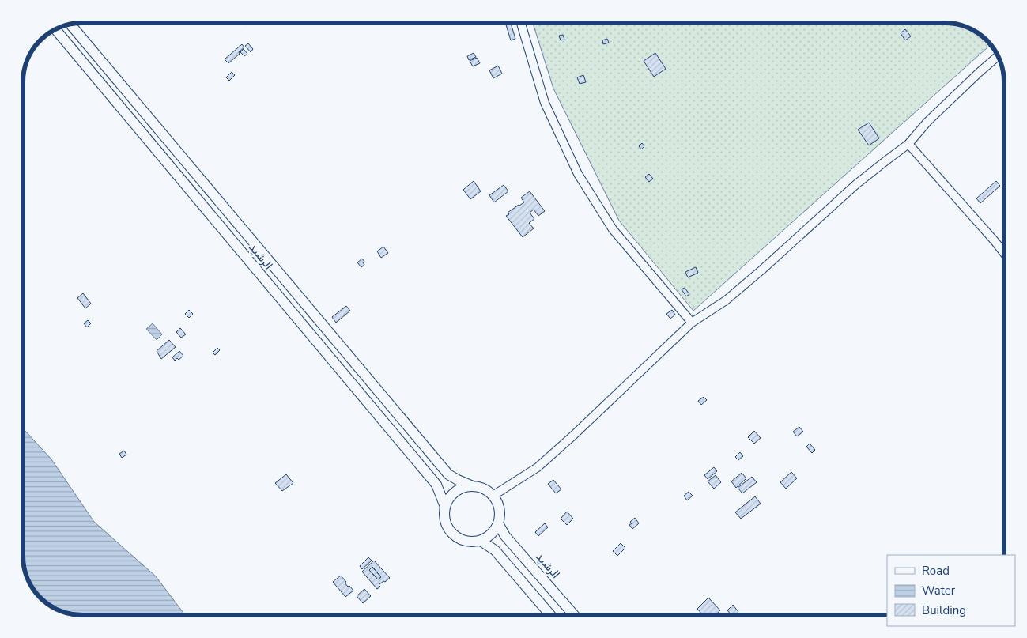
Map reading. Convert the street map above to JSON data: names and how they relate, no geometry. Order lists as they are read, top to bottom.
{
  "streets": {
    "street": ["الرشيد"]
  },
  "legend": ["Road", "Water", "Building"]
}
